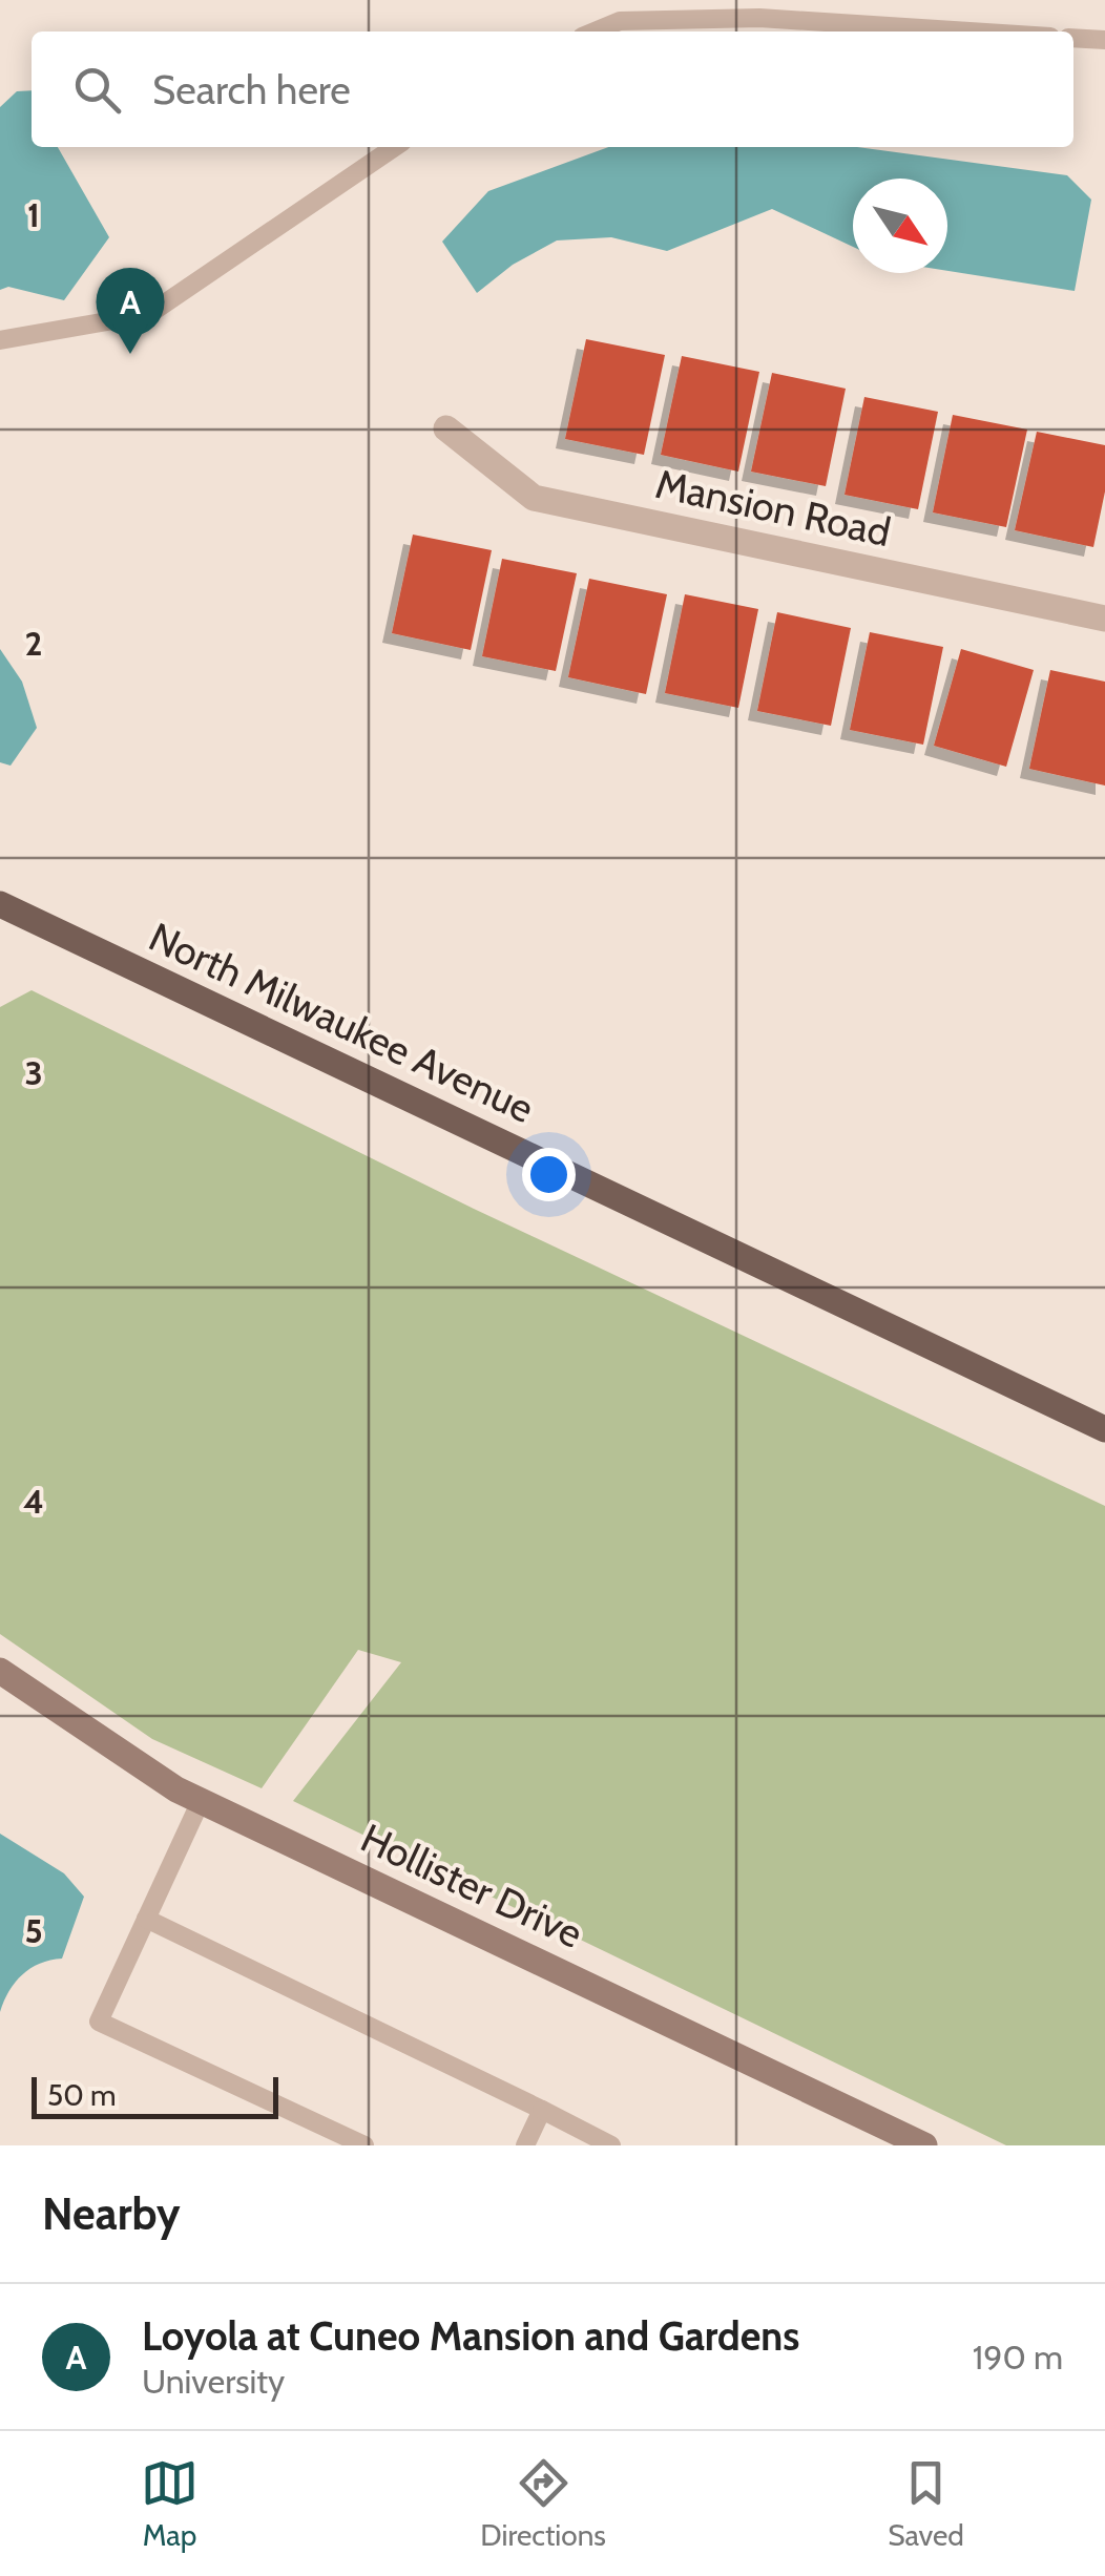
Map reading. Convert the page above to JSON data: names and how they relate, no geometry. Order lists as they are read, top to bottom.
{
  "streets": {
    "main road": ["North Milwaukee Avenue"],
    "street": ["Mansion Road", "Hollister Drive"]
  },
  "scale_bar": "50 m",
  "north": "bottom right",
  "page": {
    "search": "Search here",
    "pins": "A",
    "scale": "50 m",
    "heading": "Nearby",
    "list": [
      {
        "mark": "A",
        "name": "Loyola at Cuneo Mansion and Gardens",
        "note": "University",
        "value": "190 m"
      }
    ],
    "nav": ["Map", "Directions", "Saved"]
  },
  "grid": {
    "rows": [
      "1",
      "2",
      "3",
      "4",
      "5"
    ]
  }
}
